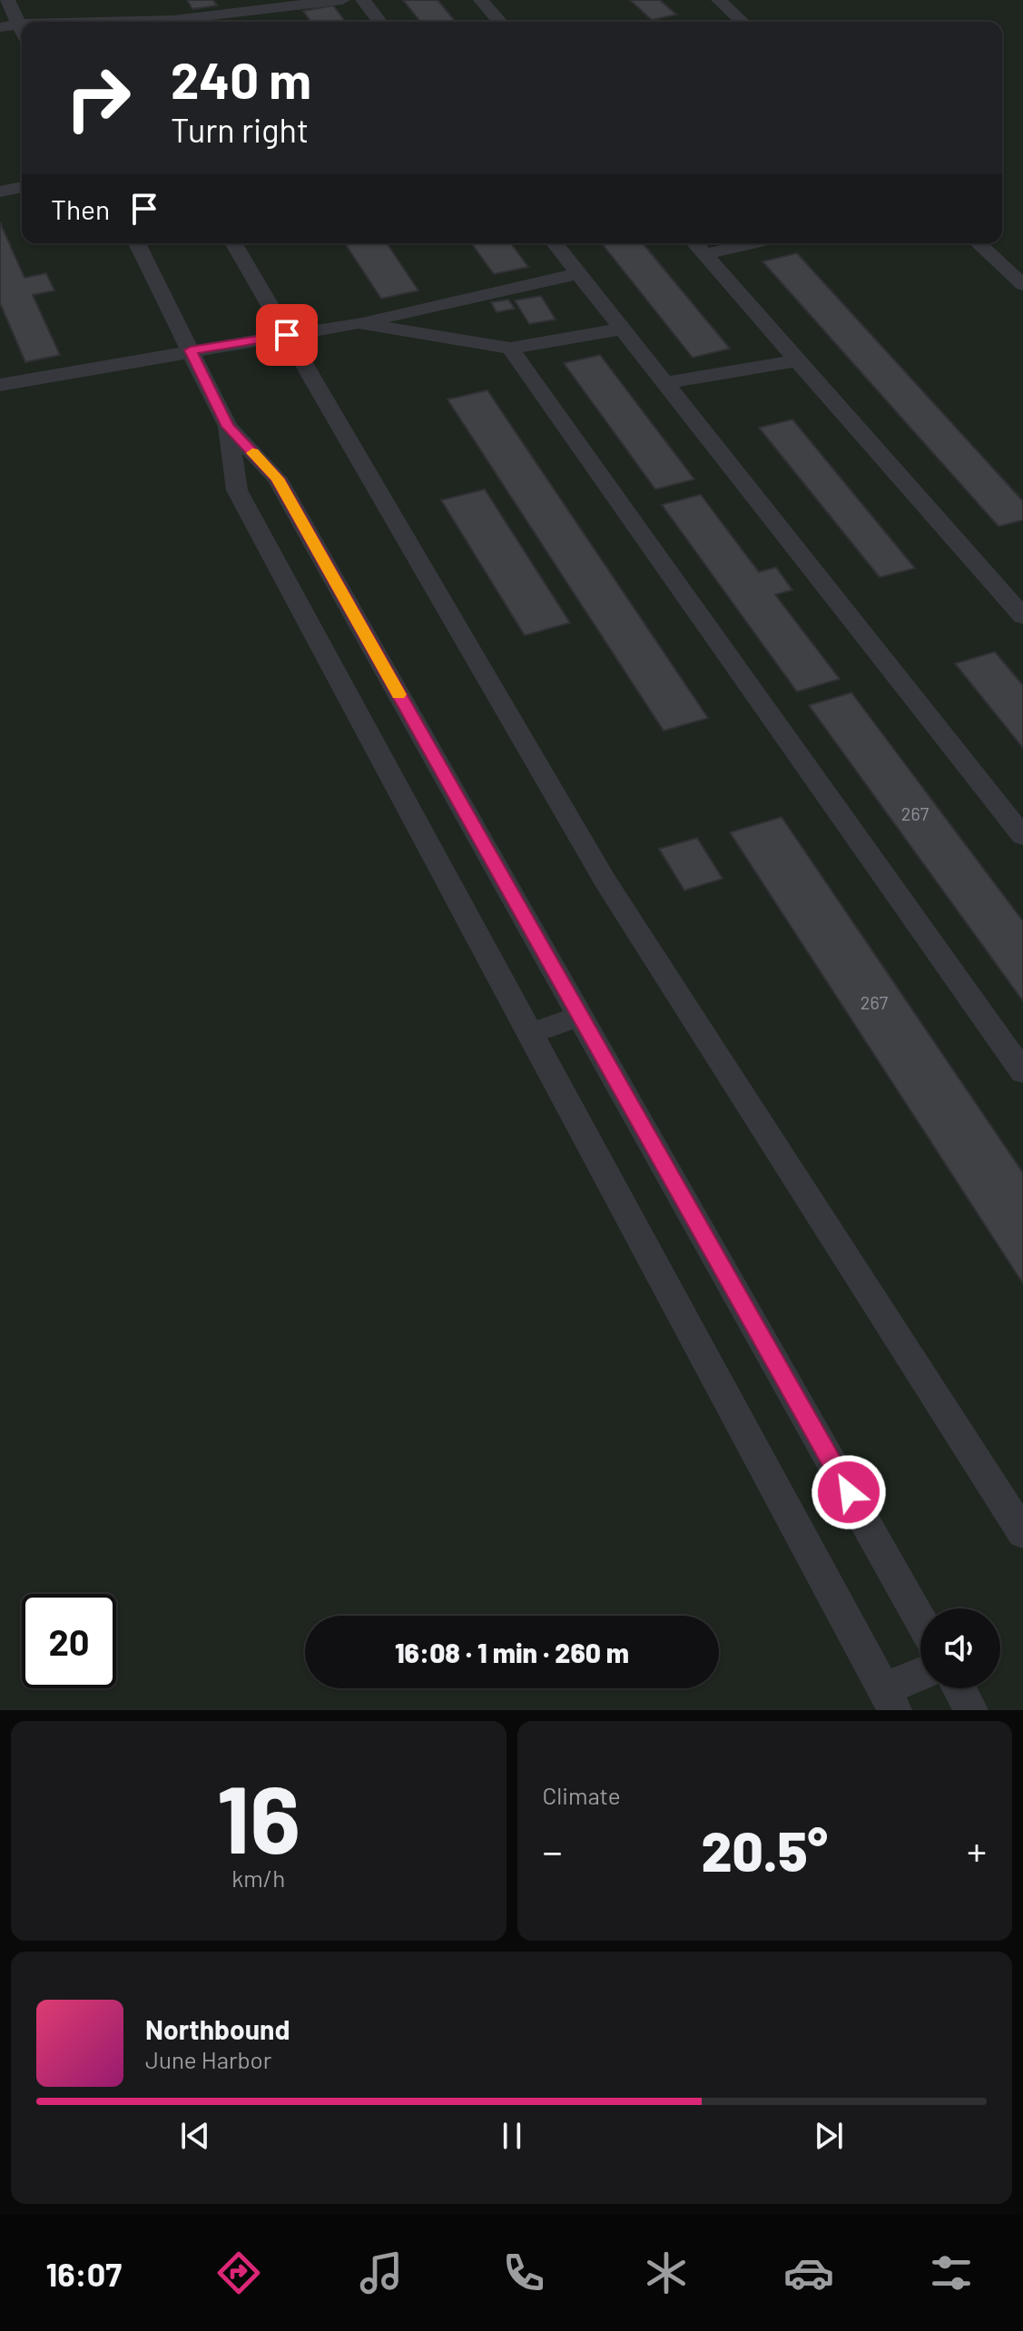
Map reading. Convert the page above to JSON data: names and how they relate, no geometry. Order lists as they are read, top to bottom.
{
  "house_numbers": ["267", "267"],
  "page": {
    "turn": ["240 m", "Turn right"],
    "then": "Then",
    "limit": "20",
    "trip": "16:08 · 1 min · 260 m",
    "tile": [
      ["16", "km/h"],
      "Climate"
    ],
    "heat": ["−", "20.5°", "+"],
    "song": ["Northbound", "June Harbor"],
    "tabs": "16:07"
  }
}
